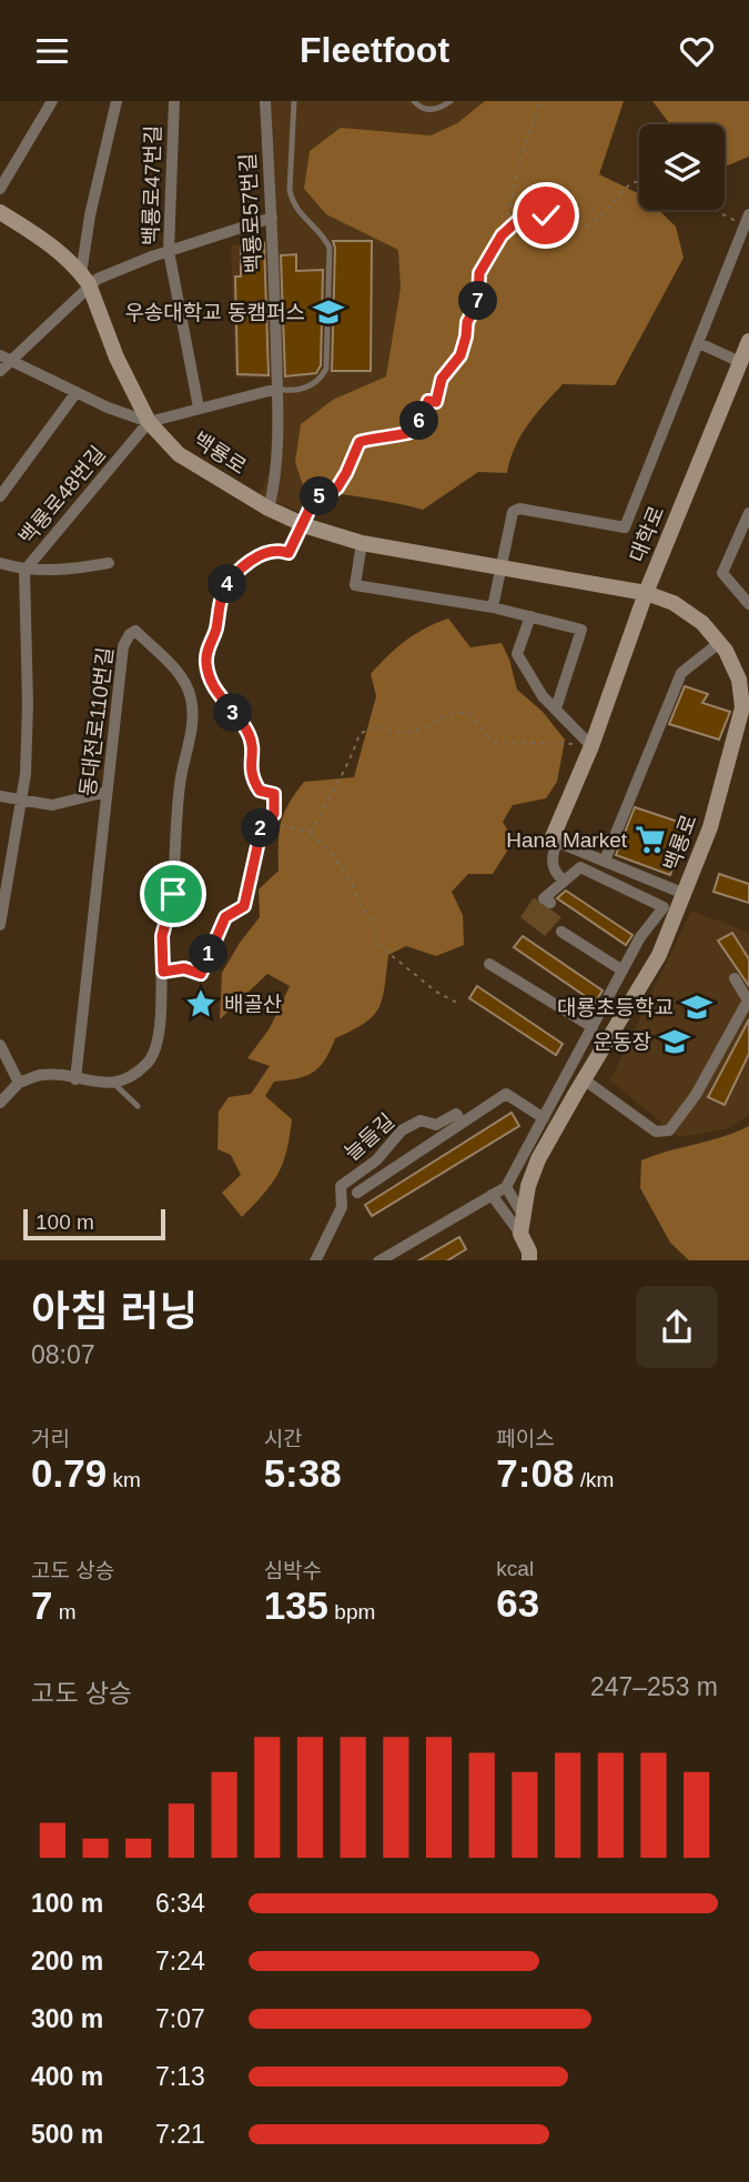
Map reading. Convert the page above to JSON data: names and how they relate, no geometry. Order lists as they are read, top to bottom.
{
  "streets": {
    "main road": ["백룡로", "대학로"],
    "street": [
      "백룡로47번길",
      "백룡로57번길",
      "백룡로48번길",
      "동대전로110번길",
      "늘들길"
    ]
  },
  "crossings": [
    ["백룡로47번길", "백룡로"],
    ["백룡로57번길", "백룡로"],
    ["백룡로", "백룡로48번길"],
    ["백룡로", "대학로"]
  ],
  "places": {
    "school or university": ["우송대학교 동캠퍼스", "대룡초등학교", "운동장"],
    "supermarket": ["Hana Market"],
    "place": ["배골산"]
  },
  "scale_bar": "100 m",
  "page": {
    "header": "Fleetfoot",
    "pins": [
      "7",
      "6",
      "5",
      "4",
      "3",
      "2",
      "1"
    ],
    "scale": "100 m",
    "heading": ["아침 러닝", "08:07"],
    "stats": [
      ["거리", "0.79 km"],
      ["시간", "5:38"],
      ["페이스", "7:08 /km"],
      ["고도 상승", "7 m"],
      ["심박수", "135 bpm"],
      ["kcal", "63"]
    ],
    "chart": ["고도 상승", "247–253 m"],
    "list": [
      {
        "name": "100 m",
        "note": "6:34"
      },
      {
        "name": "200 m",
        "note": "7:24"
      },
      {
        "name": "300 m",
        "note": "7:07"
      },
      {
        "name": "400 m",
        "note": "7:13"
      },
      {
        "name": "500 m",
        "note": "7:21"
      }
    ]
  }
}
